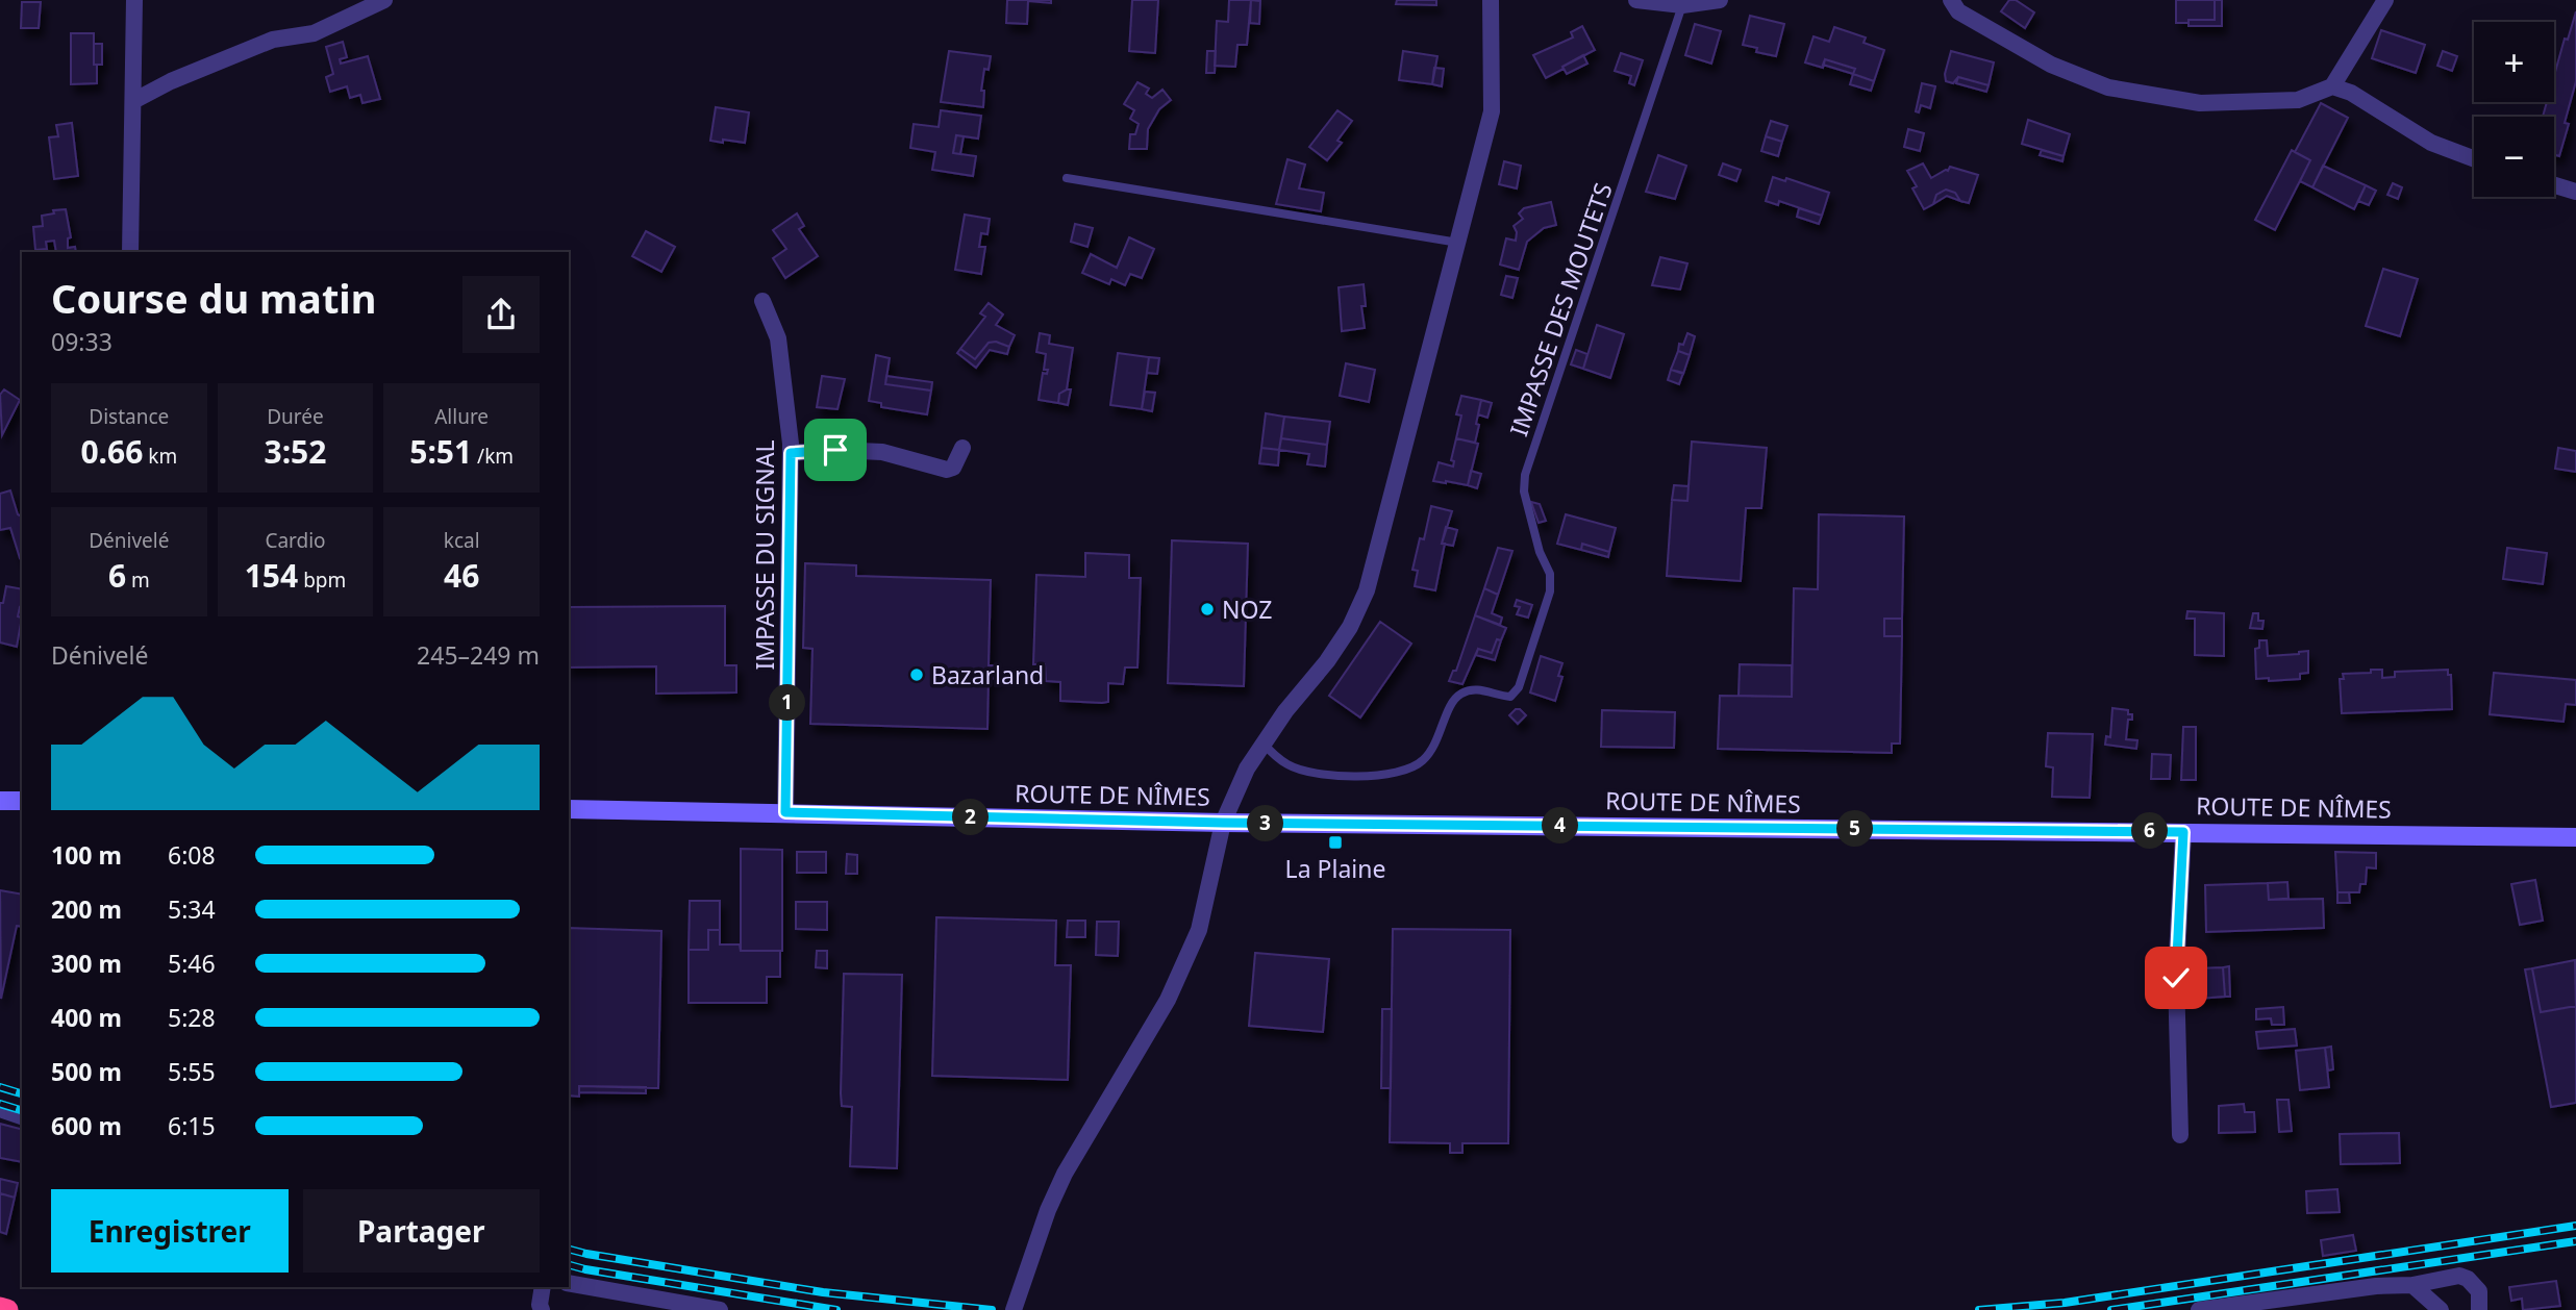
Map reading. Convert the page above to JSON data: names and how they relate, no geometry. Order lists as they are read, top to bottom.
{
  "streets": {
    "main road": ["ROUTE DE NÎMES"],
    "street": ["IMPASSE DU SIGNAL"],
    "lane": ["IMPASSE DES MOUTETS"]
  },
  "crossings": [
    ["IMPASSE DU SIGNAL", "ROUTE DE NÎMES"]
  ],
  "places": {
    "other": ["NOZ", "Bazarland"],
    "transit": ["La Plaine"]
  },
  "page": {
    "map_buttons": ["+", "−"],
    "heading": ["Course du matin", "09:33"],
    "stats": [
      ["Distance", "0.66 km"],
      ["Durée", "3:52"],
      ["Allure", "5:51 /km"],
      ["Dénivelé", "6 m"],
      ["Cardio", "154 bpm"],
      ["kcal", "46"]
    ],
    "chart": ["Dénivelé", "245–249 m"],
    "pins": [
      "1",
      "2",
      "3",
      "4",
      "5",
      "6"
    ],
    "list": [
      {
        "name": "100 m",
        "note": "6:08"
      },
      {
        "name": "200 m",
        "note": "5:34"
      },
      {
        "name": "300 m",
        "note": "5:46"
      },
      {
        "name": "400 m",
        "note": "5:28"
      },
      {
        "name": "500 m",
        "note": "5:55"
      },
      {
        "name": "600 m",
        "note": "6:15"
      }
    ],
    "buttons": ["Enregistrer", "Partager"]
  }
}
